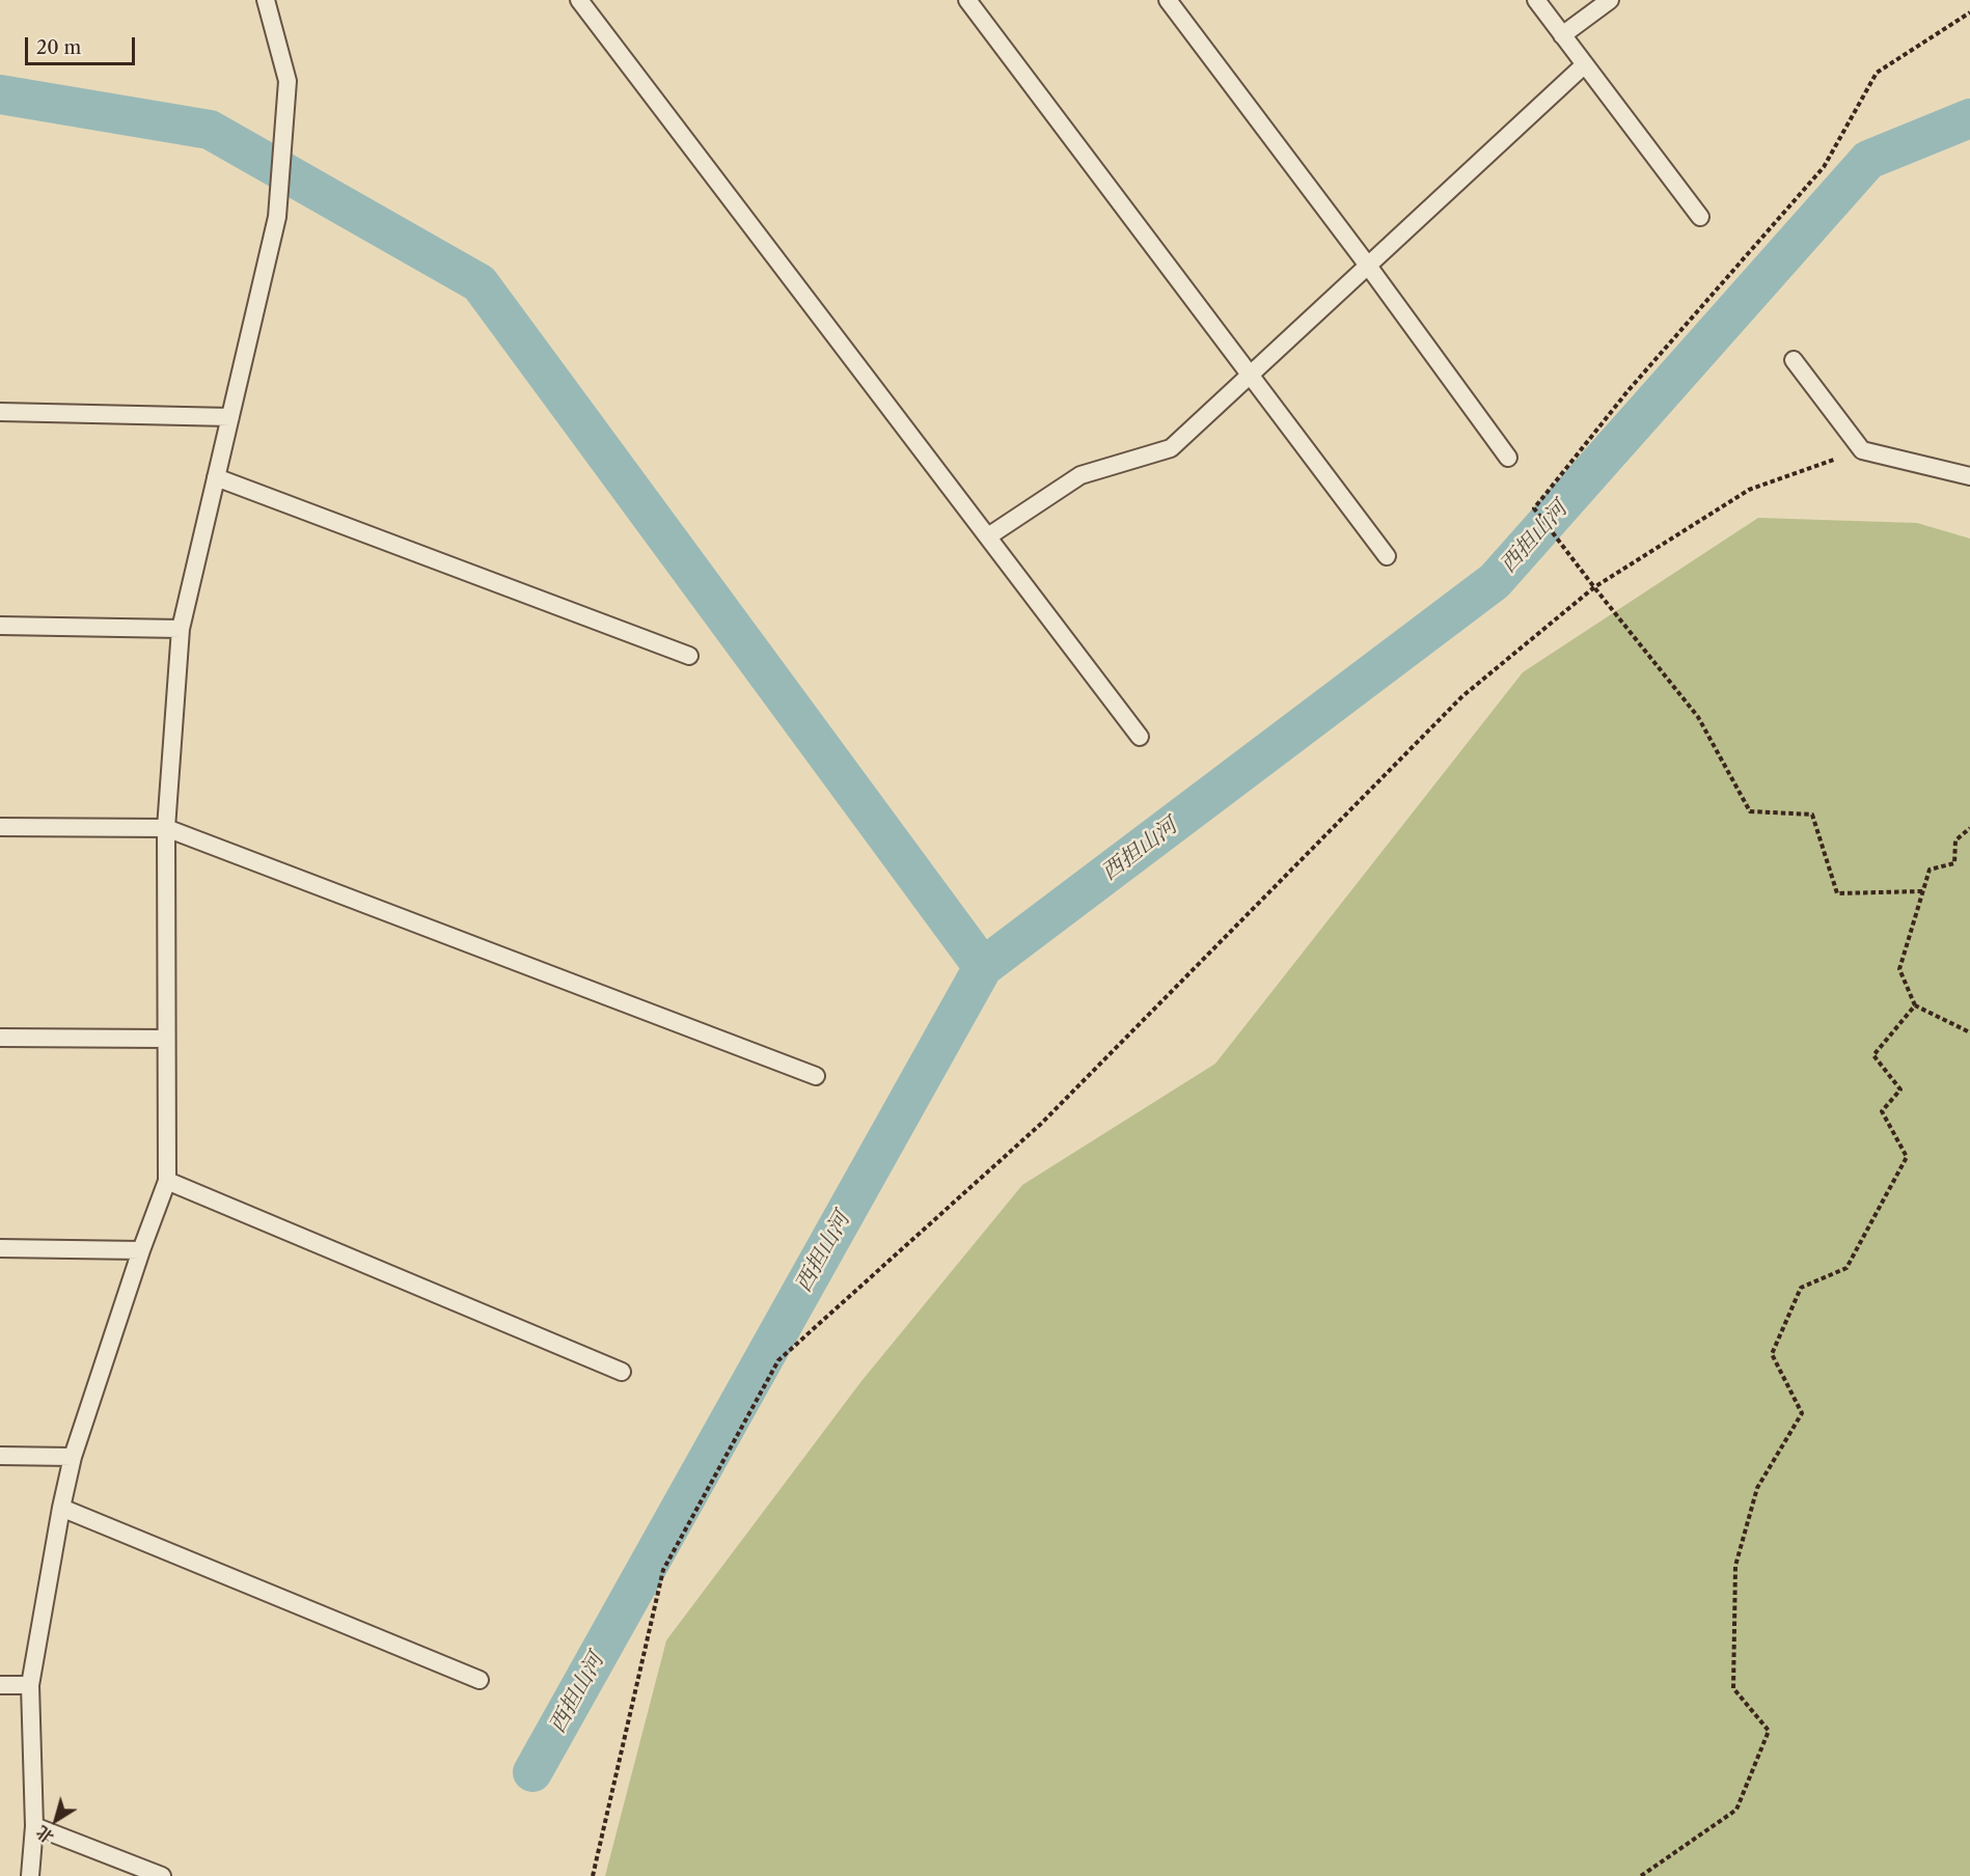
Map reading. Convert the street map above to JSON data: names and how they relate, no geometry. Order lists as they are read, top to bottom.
{
  "water": ["西担山河"],
  "scale_bar": "20 m",
  "north": "bottom left"
}
